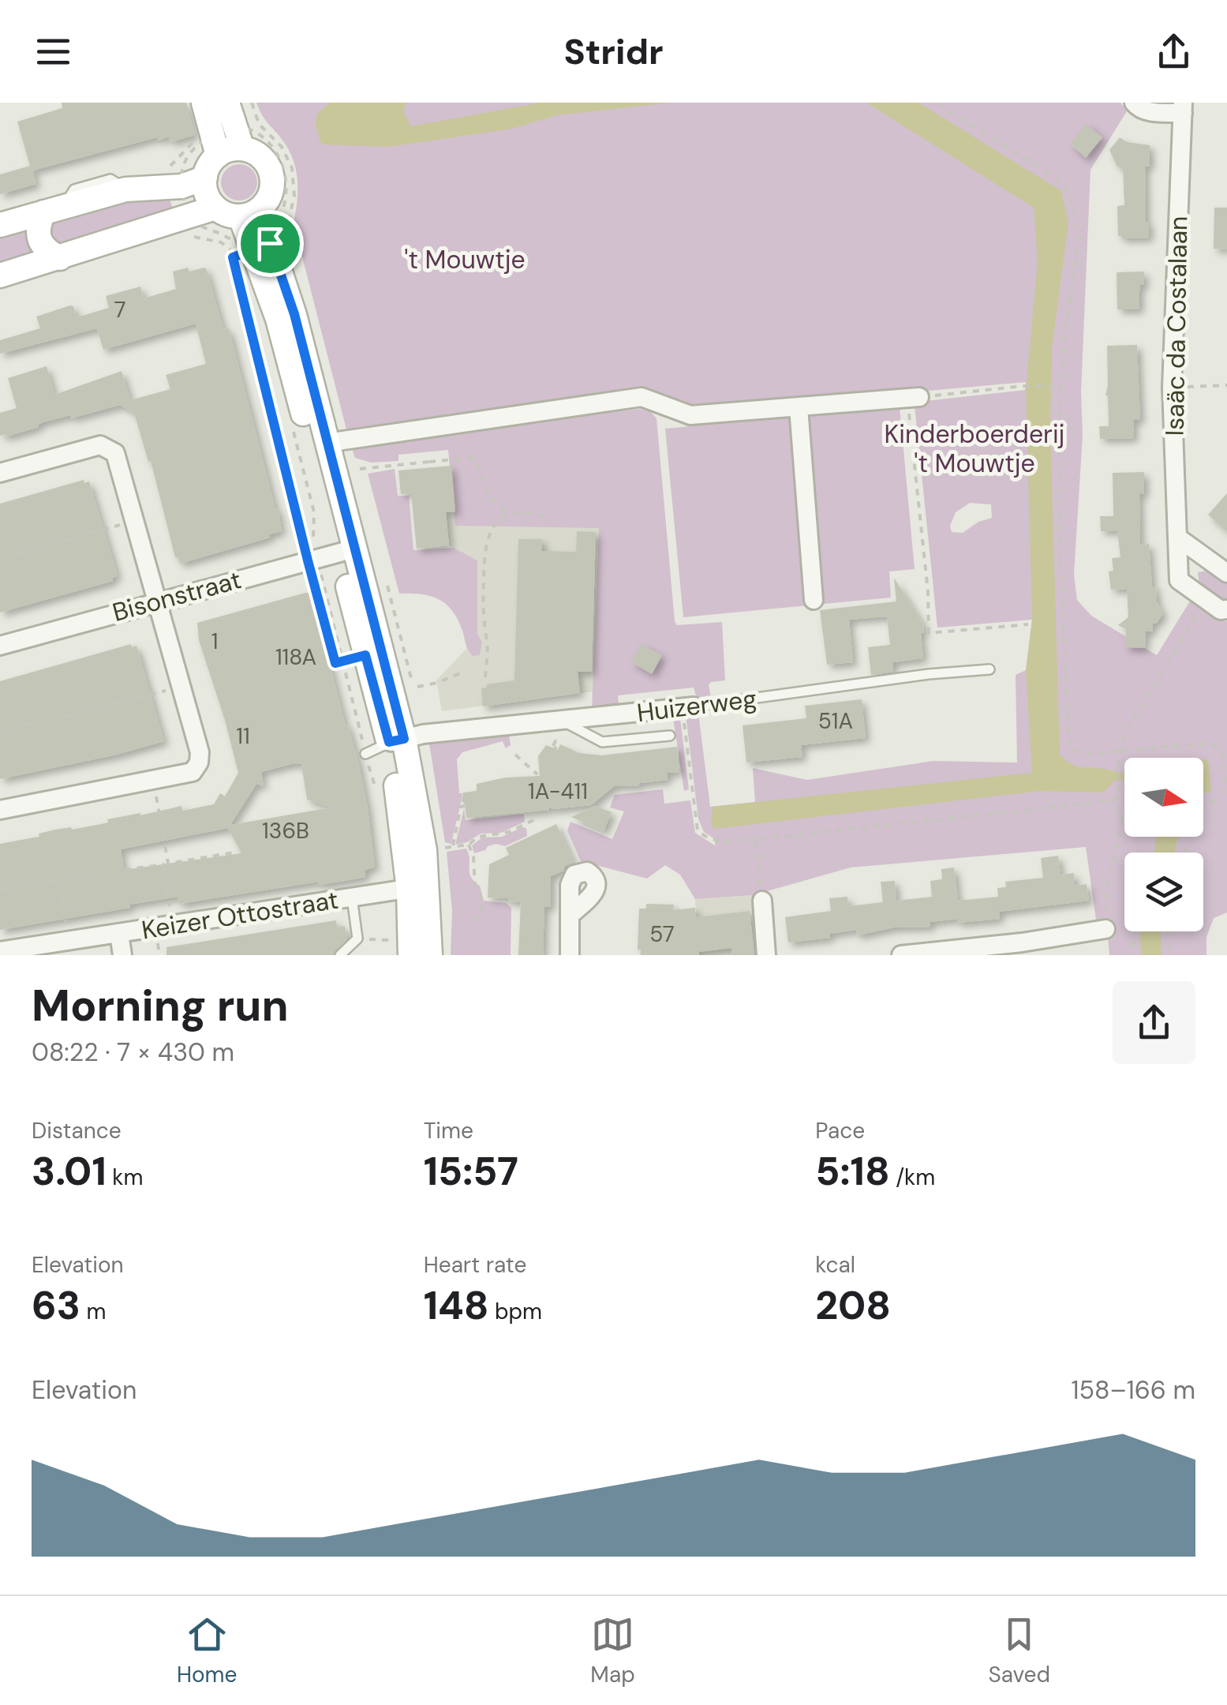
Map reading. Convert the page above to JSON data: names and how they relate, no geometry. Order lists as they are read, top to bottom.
{
  "streets": {
    "street": [
      "Isaäc da Costalaan",
      "Bisonstraat",
      "Huizerweg",
      "Keizer Ottostraat"
    ]
  },
  "parks": ["'t Mouwtje", "Kinderboerderij 't Mouwtje"],
  "house_numbers": [
    "7",
    "1",
    "118A",
    "51A",
    "11",
    "1A-411",
    "136B",
    "57"
  ],
  "north": "right",
  "page": {
    "header": "Stridr",
    "heading": ["Morning run", "08:22 · 7 × 430 m"],
    "stats": [
      ["Distance", "3.01 km"],
      ["Time", "15:57"],
      ["Pace", "5:18 /km"],
      ["Elevation", "63 m"],
      ["Heart rate", "148 bpm"],
      ["kcal", "208"]
    ],
    "chart": ["Elevation", "158–166 m"],
    "tabs": ["Home", "Map", "Saved"]
  }
}
